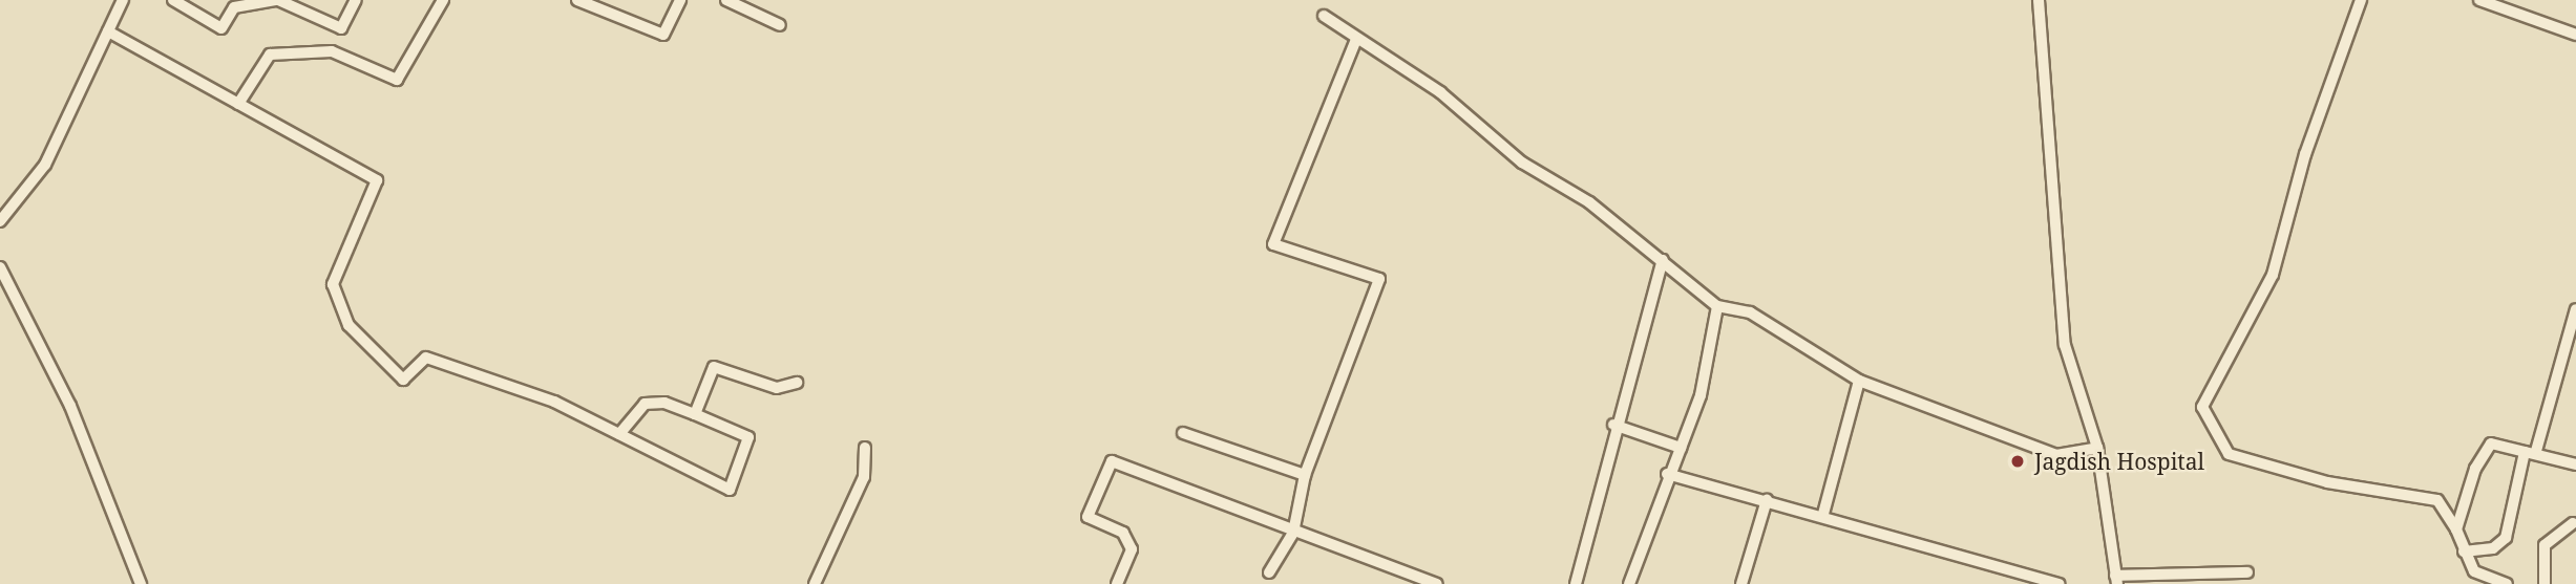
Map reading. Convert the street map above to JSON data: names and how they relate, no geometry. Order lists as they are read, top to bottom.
{
  "places": ["Jagdish Hospital"]
}
